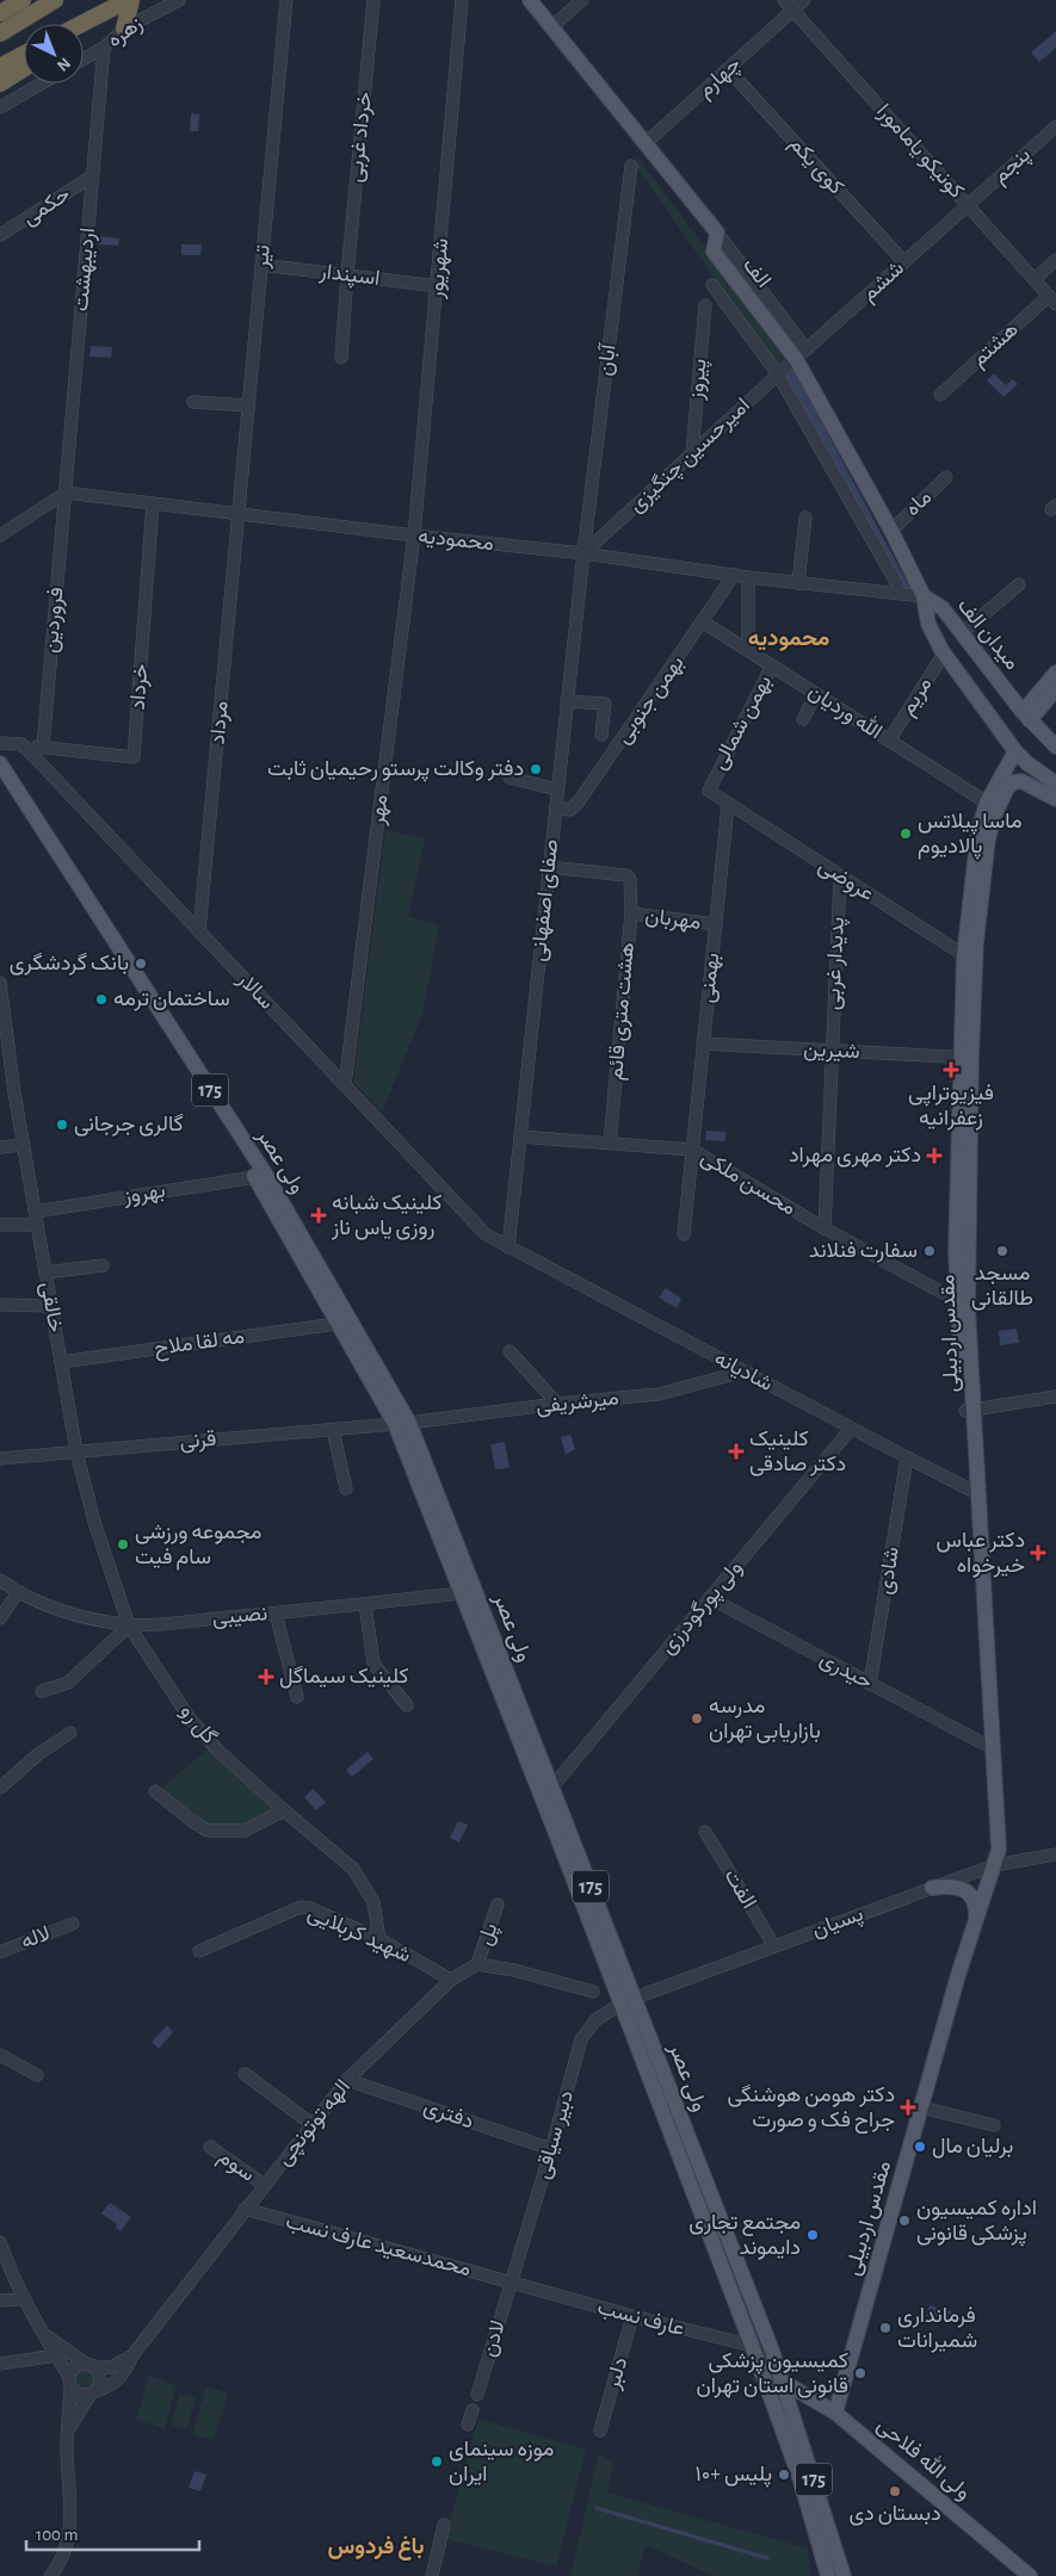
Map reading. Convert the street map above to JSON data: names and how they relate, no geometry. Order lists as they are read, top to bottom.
{
  "streets": {
    "main road": [
      "الف",
      "میدان الف",
      "175",
      "ولی عصر",
      "مقدس اردبیلی",
      "ولی‌ الله فلاحی"
    ],
    "street": [
      "زهره",
      "چهارم",
      "خرداد غربی",
      "کونیکو یامامورا",
      "کوی یکم",
      "پنجم",
      "حکمی",
      "تیر",
      "شهریور",
      "اردیبهشت",
      "اسپندار",
      "ششم",
      "هشتم",
      "آبان",
      "پیروز",
      "امیرحسین چنگیزی",
      "ماه",
      "محمودیه",
      "فروردین",
      "خرداد",
      "مریم",
      "بهمن جنوبی",
      "الله وردیان",
      "مرداد",
      "بهمن شمالی",
      "مهر",
      "عروضی",
      "صفای اصفهانی",
      "مهربان",
      "پدیدار غربی",
      "بهمنی",
      "سالار",
      "هشت متری قائم",
      "شیرین",
      "محسن ملکی",
      "بهروز",
      "خالقی",
      "مه لقا ملاح",
      "شادیانه",
      "میرشریفی",
      "قرنی",
      "شادی",
      "ولی پورگودرزی",
      "نصیبی",
      "حیدری",
      "گل رو",
      "الفت",
      "پسیان",
      "شهید کربلایی",
      "پل",
      "لاله",
      "دفتری",
      "الهه توتونچی",
      "دبیر سیاقی",
      "سوم",
      "محمدسعید عارف نسب",
      "عارف نسب",
      "لادن",
      "دلبر"
    ]
  },
  "crossings": [
    ["زهره", "اردیبهشت"],
    ["چهارم", "کونیکو یامامورا"],
    ["چهارم", "کوی یکم"],
    ["چهارم", "الف"],
    ["خرداد غربی", "اسپندار"],
    ["کونیکو یامامورا", "پنجم"],
    ["کونیکو یامامورا", "ششم"],
    ["کونیکو یامامورا", "هشتم"],
    ["کوی یکم", "ششم"],
    ["پنجم", "ششم"],
    ["حکمی", "اردیبهشت"],
    ["تیر", "اسپندار"],
    ["تیر", "محمودیه"],
    ["تیر", "مرداد"],
    ["شهریور", "اسپندار"],
    ["شهریور", "محمودیه"],
    ["شهریور", "مهر"],
    ["اردیبهشت", "محمودیه"],
    ["اردیبهشت", "فروردین"],
    ["الف", "ششم"],
    ["الف", "امیرحسین چنگیزی"],
    ["الف", "ماه"],
    ["الف", "محمودیه"],
    ["الف", "میدان الف"],
    ["ششم", "امیرحسین چنگیزی"],
    ["آبان", "امیرحسین چنگیزی"],
    ["آبان", "محمودیه"],
    ["آبان", "صفای اصفهانی"],
    ["پیروز", "امیرحسین چنگیزی"],
    ["امیرحسین چنگیزی", "محمودیه"],
    ["امیرحسین چنگیزی", "صفای اصفهانی"],
    ["محمودیه", "فروردین"],
    ["محمودیه", "میدان الف"],
    ["محمودیه", "خرداد"],
    ["محمودیه", "بهمن جنوبی"],
    ["محمودیه", "مرداد"],
    ["محمودیه", "بهمن شمالی"],
    ["محمودیه", "مهر"],
    ["محمودیه", "صفای اصفهانی"],
    ["فروردین", "خرداد"],
    ["میدان الف", "مریم"],
    ["میدان الف", "مقدس اردبیلی"],
    ["خرداد", "سالار"],
    ["مریم", "الله وردیان"],
    ["بهمن جنوبی", "الله وردیان"],
    ["بهمن جنوبی", "صفای اصفهانی"],
    ["الله وردیان", "بهمن شمالی"],
    ["الله وردیان", "مقدس اردبیلی"],
    ["مرداد", "سالار"],
    ["بهمن شمالی", "عروضی"],
    ["بهمن شمالی", "بهمنی"],
    ["مهر", "سالار"],
    ["عروضی", "پدیدار غربی"],
    ["عروضی", "بهمنی"],
    ["عروضی", "مقدس اردبیلی"],
    ["صفای اصفهانی", "سالار"],
    ["صفای اصفهانی", "هشت متری قائم"],
    ["صفای اصفهانی", "محسن ملکی"],
    ["صفای اصفهانی", "شادیانه"],
    ["مهربان", "بهمنی"],
    ["مهربان", "هشت متری قائم"],
    ["پدیدار غربی", "شیرین"],
    ["پدیدار غربی", "محسن ملکی"],
    ["بهمنی", "شیرین"],
    ["بهمنی", "محسن ملکی"],
    ["سالار", "شادیانه"],
    ["هشت متری قائم", "محسن ملکی"],
    ["شیرین", "مقدس اردبیلی"],
    ["ولی عصر", "بهروز"],
    ["ولی عصر", "مه لقا ملاح"],
    ["ولی عصر", "میرشریفی"],
    ["ولی عصر", "قرنی"],
    ["ولی عصر", "ولی پورگودرزی"],
    ["ولی عصر", "نصیبی"],
    ["ولی عصر", "پسیان"],
    ["ولی عصر", "دبیر سیاقی"],
    ["ولی عصر", "عارف نسب"],
    ["ولی عصر", "ولی‌ الله فلاحی"],
    ["محسن ملکی", "مقدس اردبیلی"],
    ["بهروز", "خالقی"],
    ["خالقی", "مه لقا ملاح"],
    ["خالقی", "قرنی"],
    ["خالقی", "نصیبی"],
    ["خالقی", "گل رو"],
    ["مقدس اردبیلی", "شادیانه"],
    ["مقدس اردبیلی", "حیدری"],
    ["مقدس اردبیلی", "پسیان"],
    ["مقدس اردبیلی", "ولی‌ الله فلاحی"],
    ["شادیانه", "میرشریفی"],
    ["شادیانه", "شادی"],
    ["شادیانه", "ولی پورگودرزی"],
    ["میرشریفی", "قرنی"],
    ["شادی", "حیدری"],
    ["ولی پورگودرزی", "حیدری"],
    ["نصیبی", "گل رو"],
    ["گل رو", "شهید کربلایی"],
    ["الفت", "پسیان"],
    ["پسیان", "دبیر سیاقی"],
    ["شهید کربلایی", "الهه توتونچی"],
    ["پل", "الهه توتونچی"],
    ["دفتری", "الهه توتونچی"],
    ["دفتری", "دبیر سیاقی"],
    ["الهه توتونچی", "سوم"],
    ["الهه توتونچی", "محمدسعید عارف نسب"],
    ["دبیر سیاقی", "محمدسعید عارف نسب"],
    ["دبیر سیاقی", "عارف نسب"],
    ["دبیر سیاقی", "لادن"],
    ["محمدسعید عارف نسب", "عارف نسب"],
    ["محمدسعید عارف نسب", "لادن"],
    ["عارف نسب", "لادن"],
    ["عارف نسب", "دلبر"]
  ],
  "districts": ["محمودیه", "باغ فردوس"],
  "places": {
    "other": [
      "دفتر وکالت پرستو رحیمیان ثابت",
      "ماسا پیلاتس پالادیوم",
      "بانک گردشگری",
      "ساختمان ترمه",
      "گالری جرجانی",
      "سفارت فنلاند",
      "مسجد طالقانی",
      "مجموعه ورزشی سام فیت",
      "مدرسه بازاریابی تهران",
      "برلیان مال",
      "اداره کمیسیون پزشکی قانونی",
      "مجتمع تجاری دایموند",
      "فرمانداری شمیرانات",
      "کمیسیون پزشکی قانونی استان تهران",
      "موزه سینمای ایران",
      "پلیس +۱۰",
      "دبستان دی"
    ],
    "health": [
      "فیزیوتراپی زعفرانیه",
      "دکتر مهری مهراد",
      "کلینیک شبانه روزی یاس ناز",
      "کلینیک دکتر صادقی",
      "دکتر عباس خیرخواه",
      "کلینیک سیماگل",
      "دکتر هومن هوشنگی جراح فک و صورت"
    ]
  },
  "scale_bar": "100 m",
  "north": "bottom right"
}
